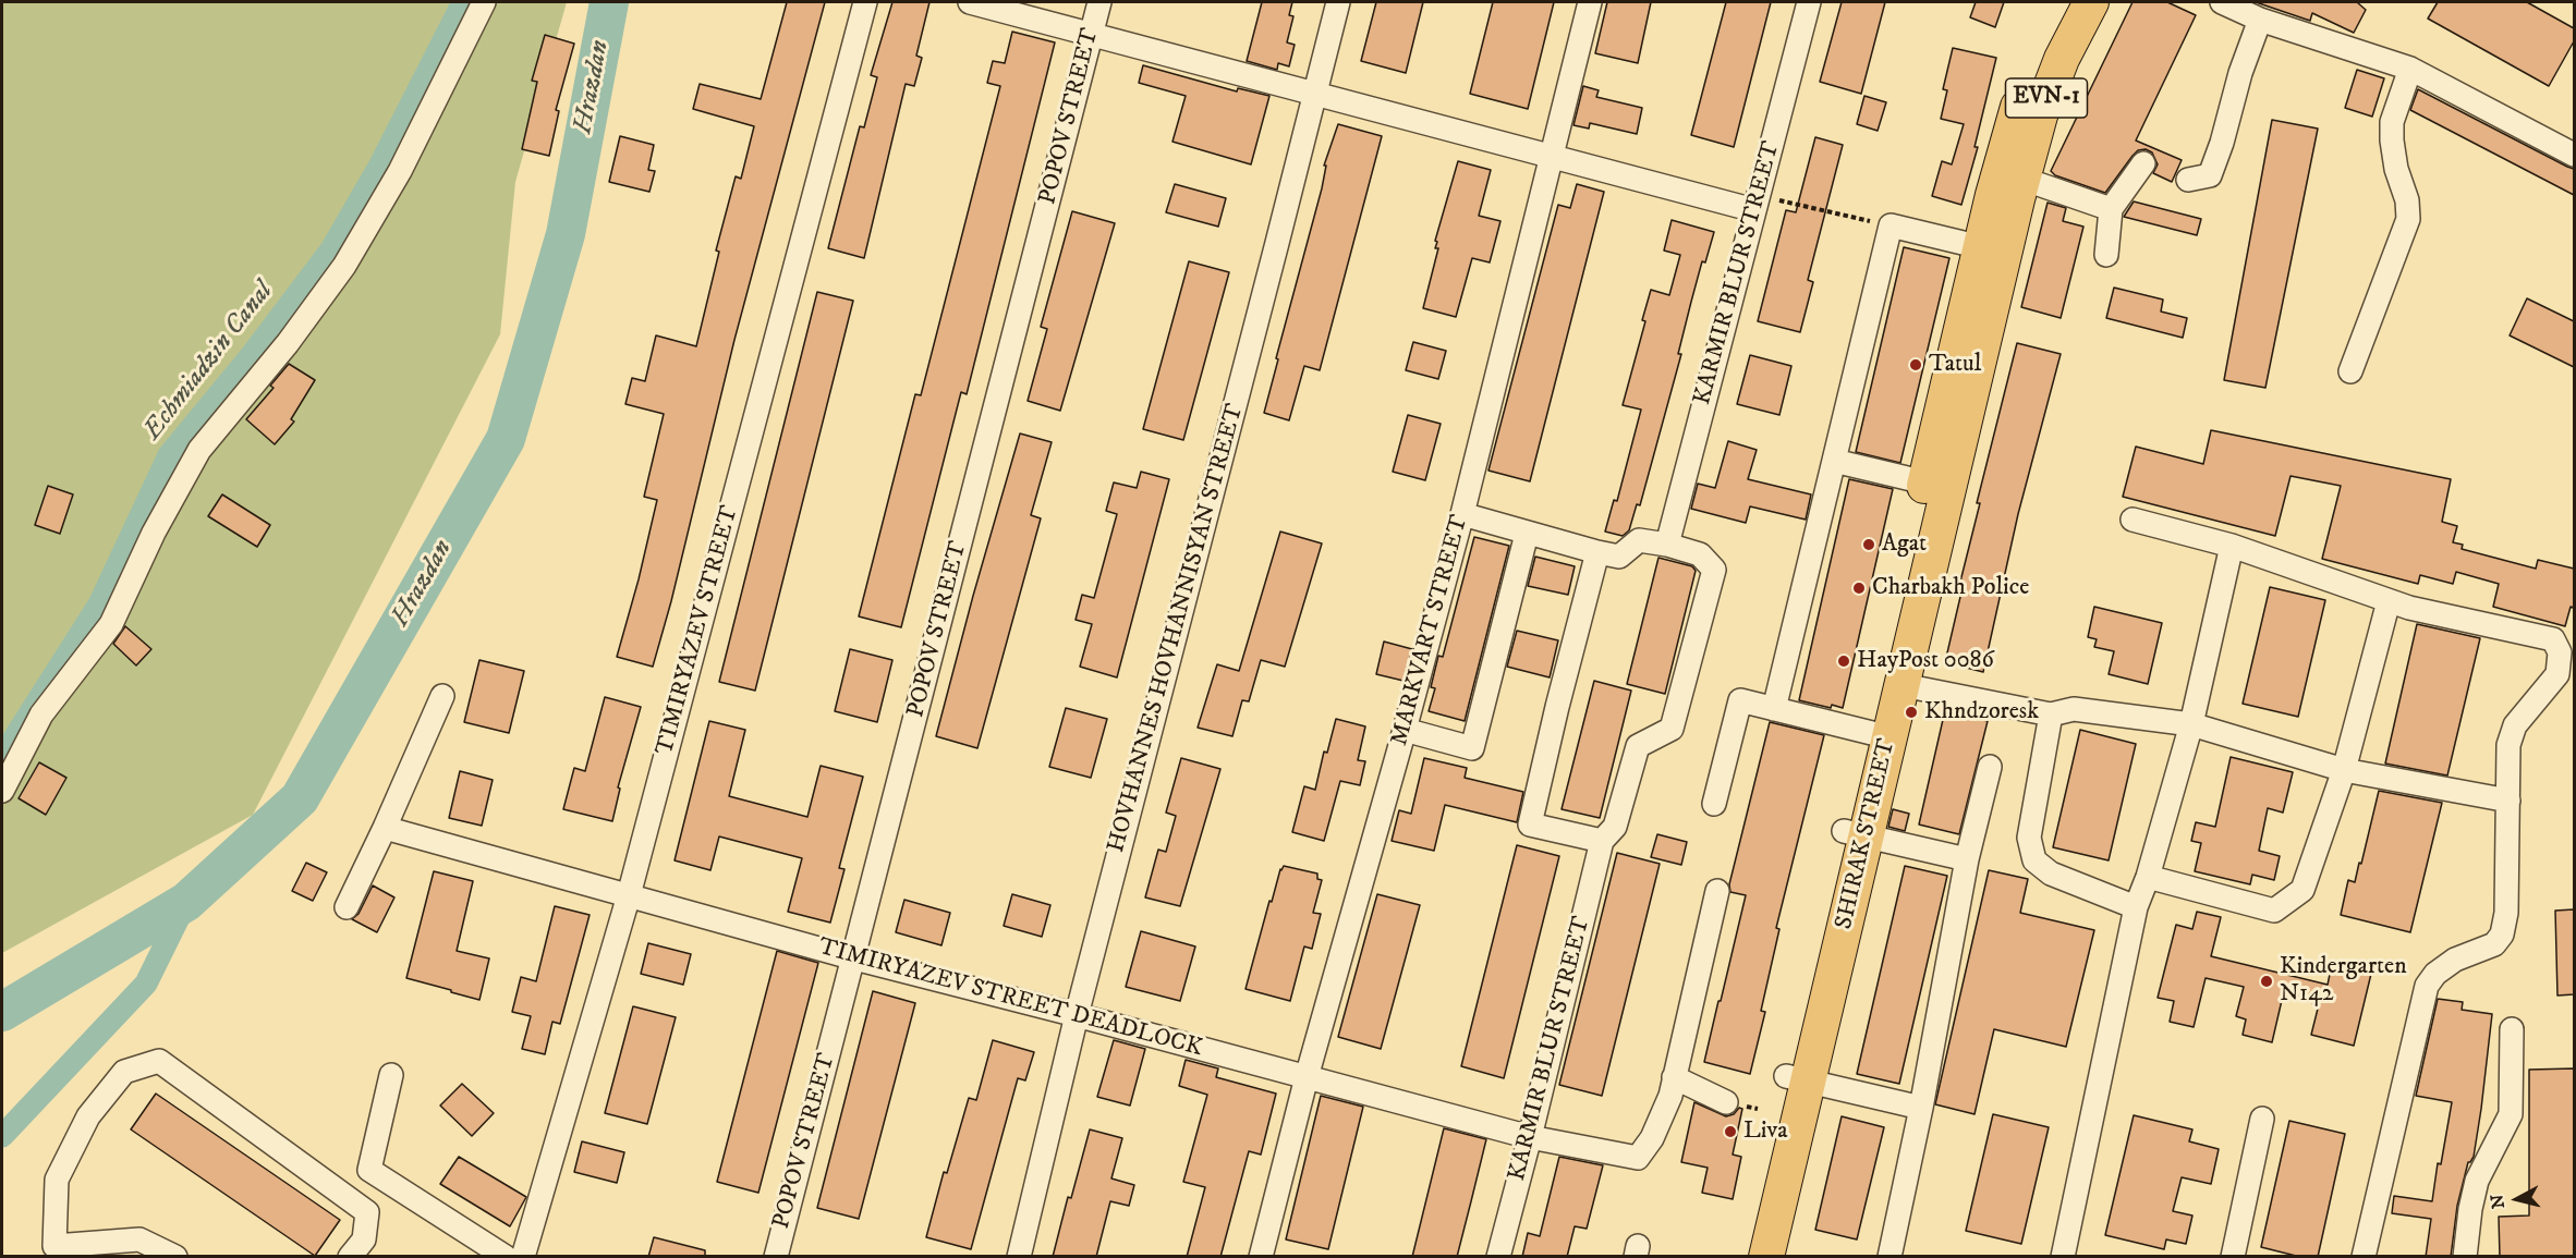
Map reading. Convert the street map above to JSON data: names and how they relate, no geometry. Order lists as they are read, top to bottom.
{
  "streets": {
    "highway": ["EVN-1", "SHIRAK STREET"],
    "street": [
      "POPOV STREET",
      "KARMIR BLUR STREET",
      "HOVHANNES HOVHANNISYAN STREET",
      "TIMIRYAZEV STREET",
      "MARKVART STREET",
      "TIMIRYAZEV STREET DEADLOCK"
    ]
  },
  "crossings": [
    ["POPOV STREET", "TIMIRYAZEV STREET DEADLOCK"],
    ["KARMIR BLUR STREET", "TIMIRYAZEV STREET DEADLOCK"],
    ["HOVHANNES HOVHANNISYAN STREET", "TIMIRYAZEV STREET DEADLOCK"],
    ["TIMIRYAZEV STREET", "TIMIRYAZEV STREET DEADLOCK"],
    ["MARKVART STREET", "TIMIRYAZEV STREET DEADLOCK"]
  ],
  "water": ["Hrazdan", "Echmiadzin Canal"],
  "places": [
    "Tatul",
    "Agat",
    "Charbakh Police",
    "HayPost 0086",
    "Khndzoresk",
    "Kindergarten N142",
    "Liva"
  ],
  "north": "left"
}
